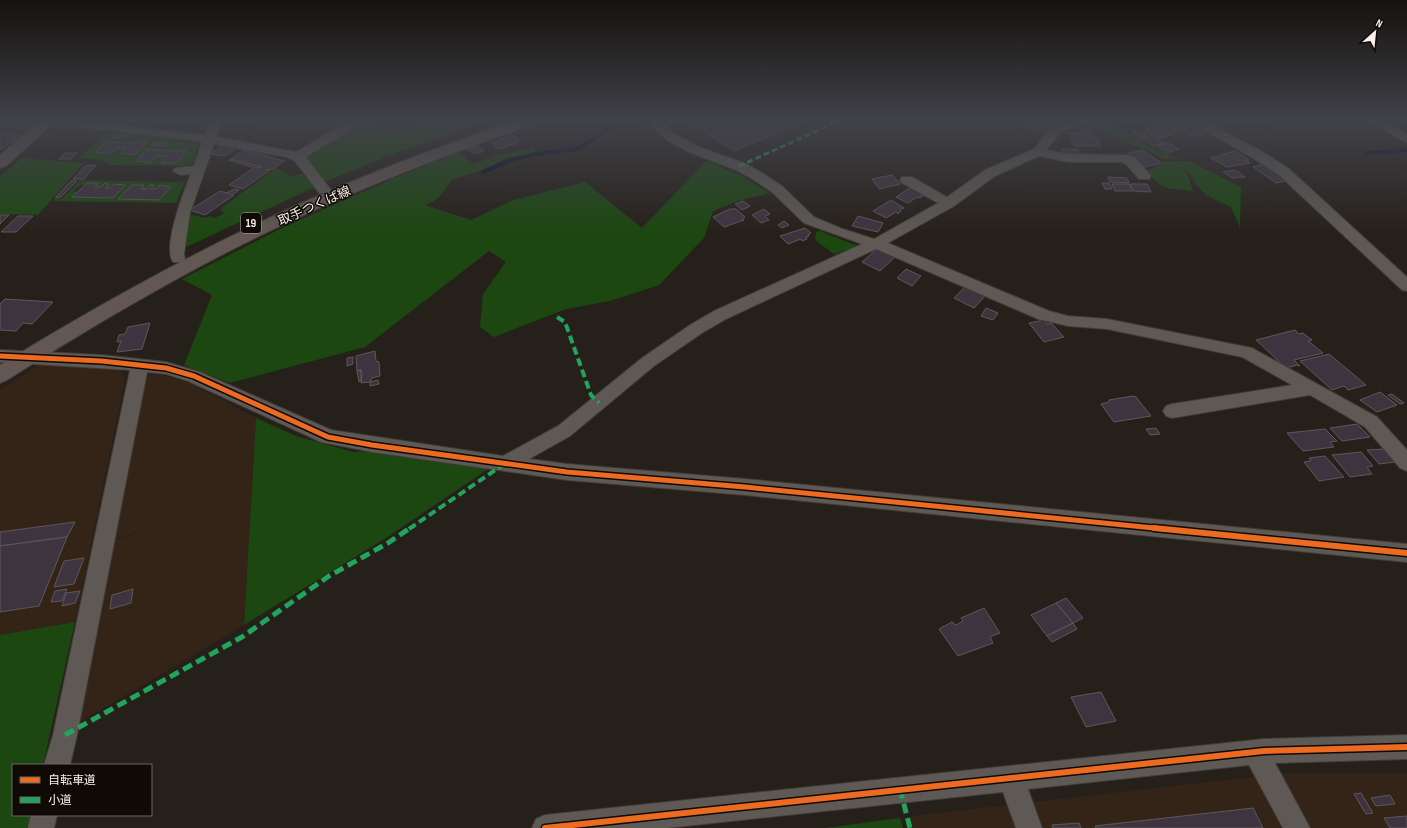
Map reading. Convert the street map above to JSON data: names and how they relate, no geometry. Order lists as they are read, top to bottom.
{
  "streets": {
    "main road": ["取手つくば線", "19"]
  },
  "legend": ["自転車道", "小道"],
  "north": "top right"
}
